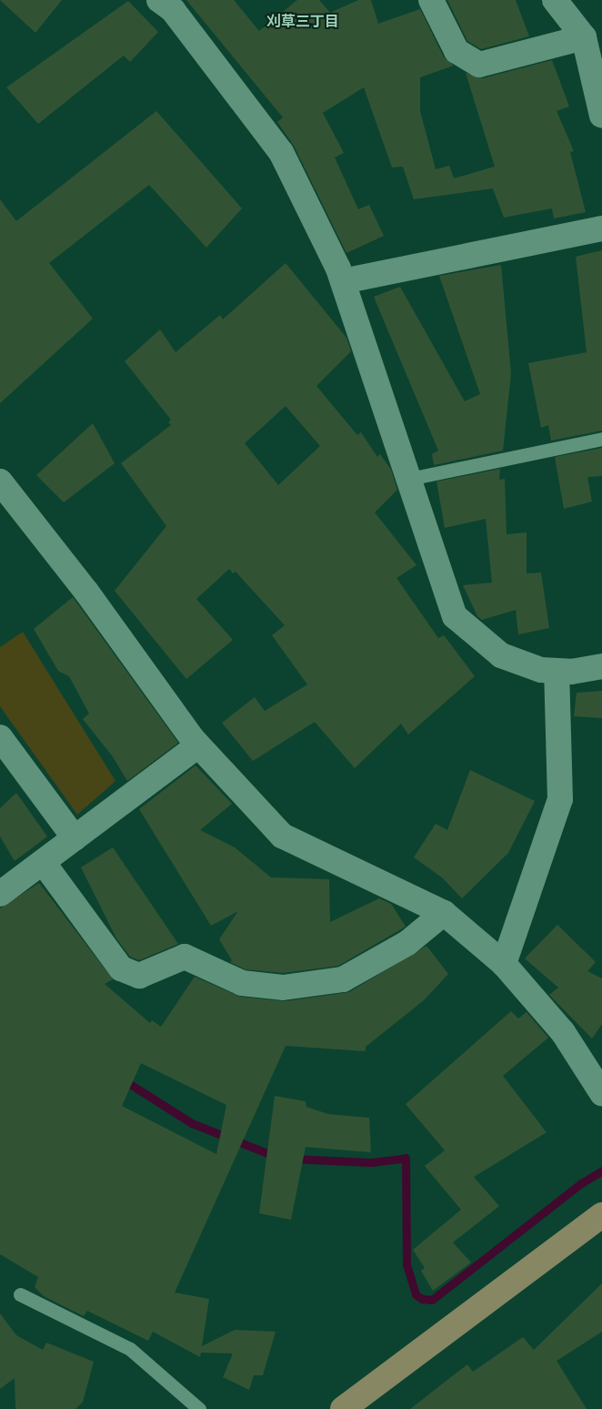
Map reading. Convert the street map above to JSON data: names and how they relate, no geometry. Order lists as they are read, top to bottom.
{
  "districts": ["刈草三丁目"]
}
